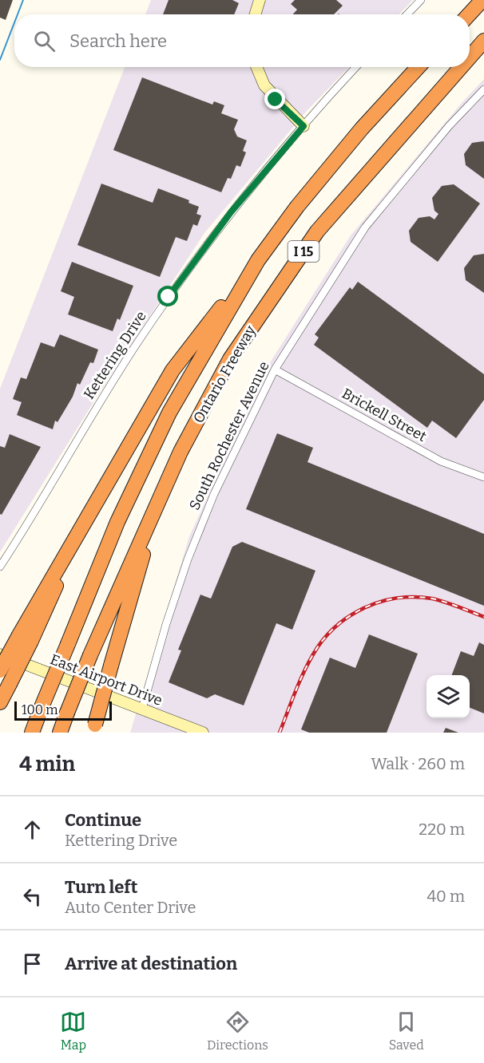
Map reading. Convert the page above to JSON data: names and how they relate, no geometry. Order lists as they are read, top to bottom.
{
  "streets": {
    "highway": ["I 15", "Ontario Freeway"],
    "main road": ["East Airport Drive"],
    "street": ["Kettering Drive", "Brickell Street", "South Rochester Avenue"]
  },
  "crossings": [
    ["Brickell Street", "South Rochester Avenue"],
    ["South Rochester Avenue", "East Airport Drive"]
  ],
  "scale_bar": "100 m",
  "page": {
    "search": "Search here",
    "scale": "100 m",
    "heading": ["4 min", "Walk · 260 m"],
    "list": [
      ["Continue", "Kettering Drive", "220 m"],
      ["Turn left", "Auto Center Drive", "40 m"],
      "Arrive at destination"
    ],
    "nav": ["Map", "Directions", "Saved"]
  }
}
